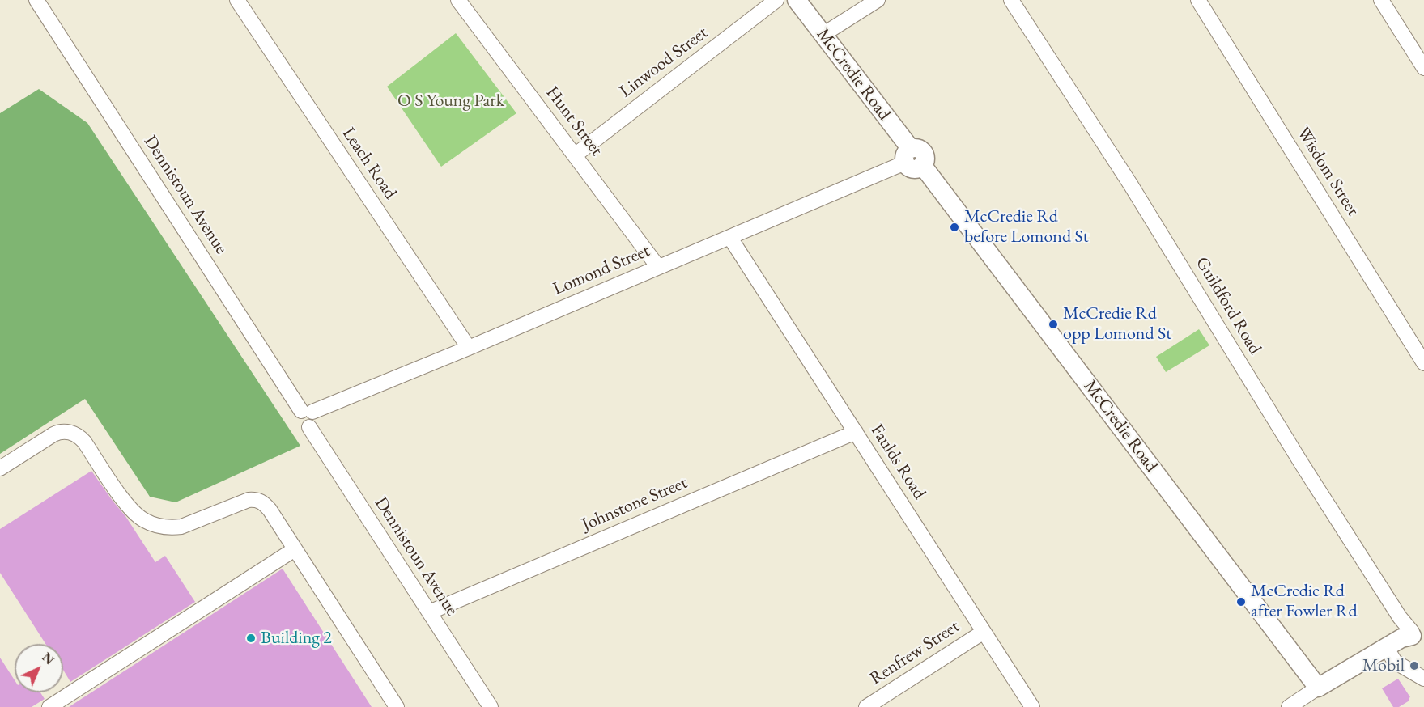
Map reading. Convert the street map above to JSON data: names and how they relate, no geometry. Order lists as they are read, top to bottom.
{
  "streets": {
    "main road": ["McCredie Road"],
    "street": [
      "Linwood Street",
      "Hunt Street",
      "Leach Road",
      "Wisdom Street",
      "Dennistoun Avenue",
      "Lomond Street",
      "Guildford Road",
      "Faulds Road",
      "Johnstone Street",
      "Renfrew Street"
    ]
  },
  "crossings": [
    ["Linwood Street", "Hunt Street"],
    ["McCredie Road", "Lomond Street"],
    ["Hunt Street", "Lomond Street"],
    ["Leach Road", "Lomond Street"],
    ["Dennistoun Avenue", "Lomond Street"],
    ["Dennistoun Avenue", "Johnstone Street"],
    ["Lomond Street", "Faulds Road"],
    ["Faulds Road", "Johnstone Street"],
    ["Faulds Road", "Renfrew Street"]
  ],
  "parks": ["O S Young Park"],
  "places": [
    "McCredie Rd before Lomond St",
    "McCredie Rd opp Lomond St",
    "McCredie Rd after Fowler Rd",
    "Building 2",
    "Mobil"
  ],
  "north": "top right"
}
